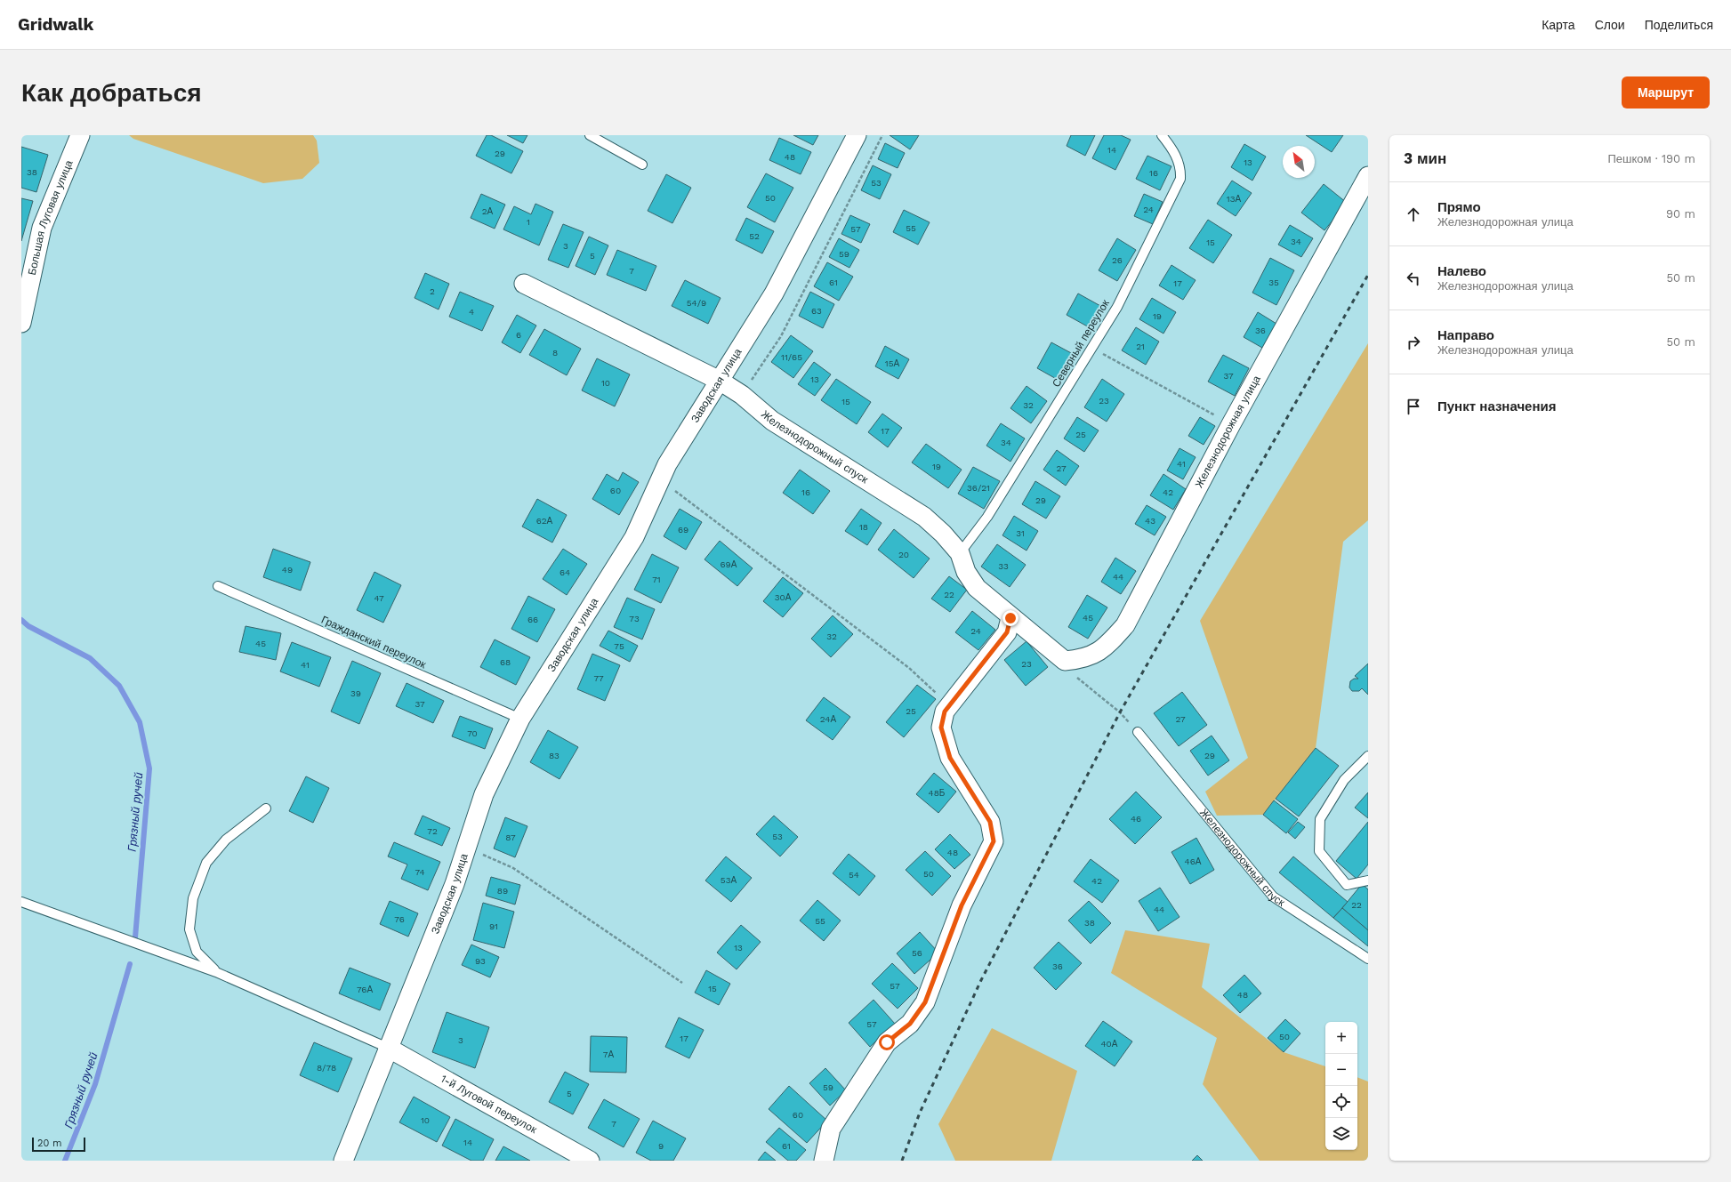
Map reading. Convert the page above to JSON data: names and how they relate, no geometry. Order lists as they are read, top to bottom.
{
  "streets": {
    "street": [
      "Большая Луговая улица",
      "Заводская улица",
      "Железнодорожная улица",
      "Железнодорожный спуск",
      "1-й Луговой переулок"
    ],
    "lane": ["Северный переулок", "Гражданский переулок"]
  },
  "crossings": [
    ["Северный переулок", "Железнодорожный спуск"],
    ["Заводская улица", "Железнодорожный спуск"],
    ["Заводская улица", "Гражданский переулок"],
    ["Заводская улица", "1-й Луговой переулок"],
    ["Железнодорожная улица", "Железнодорожный спуск"]
  ],
  "water": ["Грязный ручей"],
  "house_numbers": [
    "14",
    "29",
    "48",
    "13",
    "38",
    "16",
    "53",
    "50",
    "13А",
    "24",
    "2А",
    "1",
    "55",
    "57",
    "52",
    "34",
    "15",
    "3",
    "59",
    "5",
    "26",
    "7",
    "61",
    "35",
    "17",
    "2",
    "54/9",
    "63",
    "4",
    "19",
    "36",
    "6",
    "21",
    "8",
    "11/65",
    "15А",
    "37",
    "13",
    "10",
    "23",
    "15",
    "32",
    "17",
    "25",
    "34",
    "41",
    "19",
    "27",
    "36/21",
    "60",
    "16",
    "42",
    "29",
    "62А",
    "43",
    "18",
    "69",
    "31",
    "20",
    "69А",
    "33",
    "49",
    "64",
    "44",
    "71",
    "22",
    "30А",
    "47",
    "45",
    "73",
    "66",
    "24",
    "32",
    "45",
    "75",
    "68",
    "23",
    "41",
    "77",
    "39",
    "37",
    "25",
    "24А",
    "27",
    "70",
    "83",
    "29",
    "48Б",
    "46",
    "72",
    "53",
    "87",
    "48",
    "46А",
    "74",
    "50",
    "54",
    "53А",
    "42",
    "89",
    "22",
    "44",
    "76",
    "55",
    "38",
    "91",
    "13",
    "56",
    "93",
    "36",
    "57",
    "15",
    "76А",
    "48",
    "57",
    "50",
    "17",
    "3",
    "40А",
    "7А",
    "8/78",
    "59",
    "5",
    "60",
    "10",
    "7",
    "14",
    "9",
    "61"
  ],
  "scale_bar": "20 m",
  "north": "top left",
  "page": {
    "header": "Gridwalk",
    "nav": ["Карта", "Слои", "Поделиться"],
    "buttons": "Маршрут",
    "title": "Как добраться",
    "heading": ["3 мин", "Пешком · 190 m"],
    "list": [
      ["Прямо", "Железнодорожная улица", "90 m"],
      ["Налево", "Железнодорожная улица", "50 m"],
      ["Направо", "Железнодорожная улица", "50 m"],
      "Пункт назначения"
    ],
    "map_buttons": ["+", "−"],
    "scale": "20 m"
  }
}
